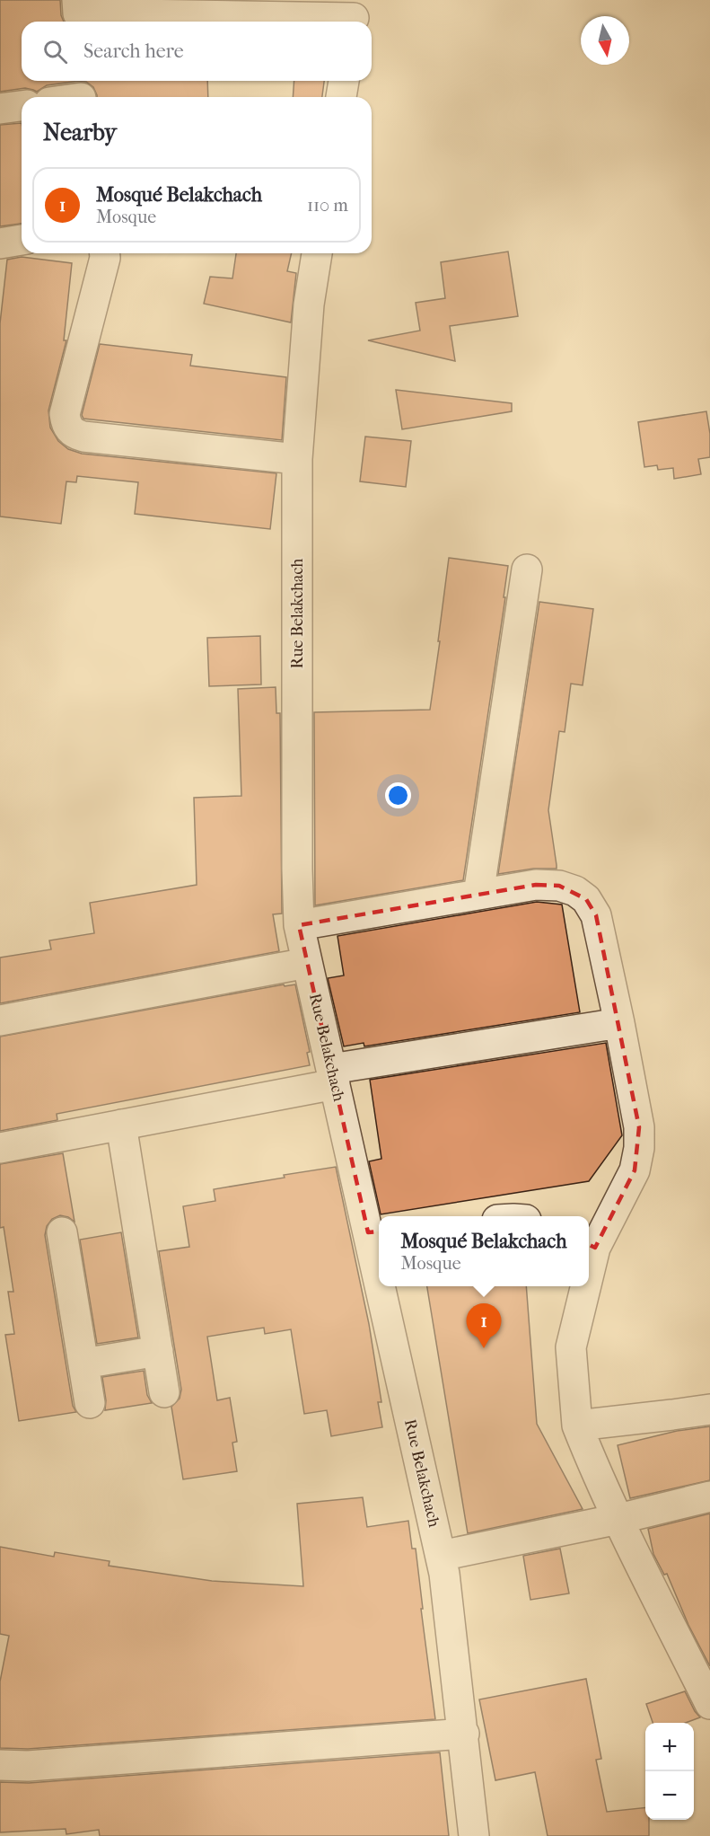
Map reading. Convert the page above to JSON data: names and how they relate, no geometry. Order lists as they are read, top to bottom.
{
  "streets": {
    "street": ["Rue Belakchach"]
  },
  "north": "bottom",
  "page": {
    "search": "Search here",
    "heading": "Nearby",
    "list": [
      {
        "mark": "1",
        "name": "Mosqué Belakchach",
        "note": "Mosque",
        "value": "110 m"
      }
    ],
    "popup": ["Mosqué Belakchach", "Mosque"],
    "pins": "1",
    "map_buttons": ["+", "−"]
  }
}
